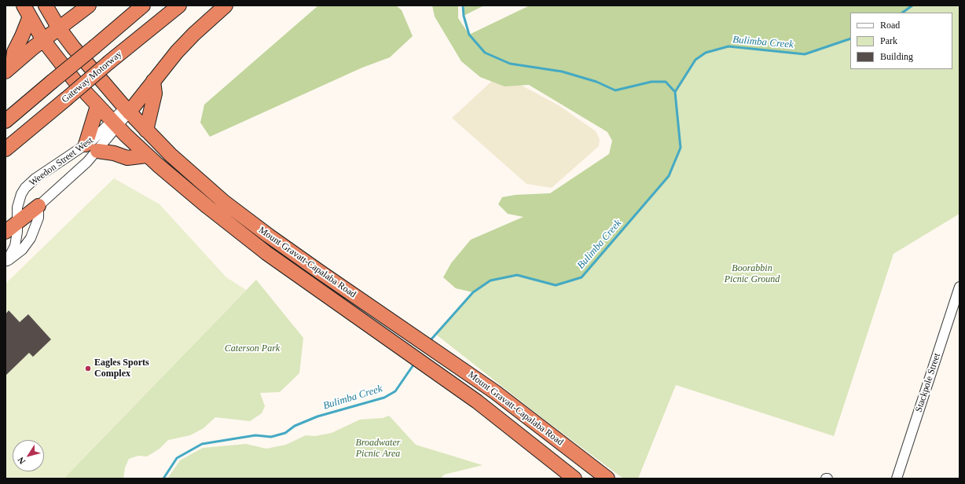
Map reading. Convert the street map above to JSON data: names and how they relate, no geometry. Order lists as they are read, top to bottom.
{
  "streets": {
    "highway": ["Gateway Motorway", "Mount Gravatt-Capalaba Road"],
    "street": ["Weedon Street West", "Stackpole Street"]
  },
  "crossings": [
    ["Weedon Street West", "Mount Gravatt-Capalaba Road"]
  ],
  "water": ["Bulimba Creek"],
  "parks": ["Boorabbin Picnic Ground", "Caterson Park", "Broadwater Picnic Area"],
  "places": ["Eagles Sports Complex"],
  "legend": ["Road", "Park", "Building"],
  "north": "bottom left"
}
